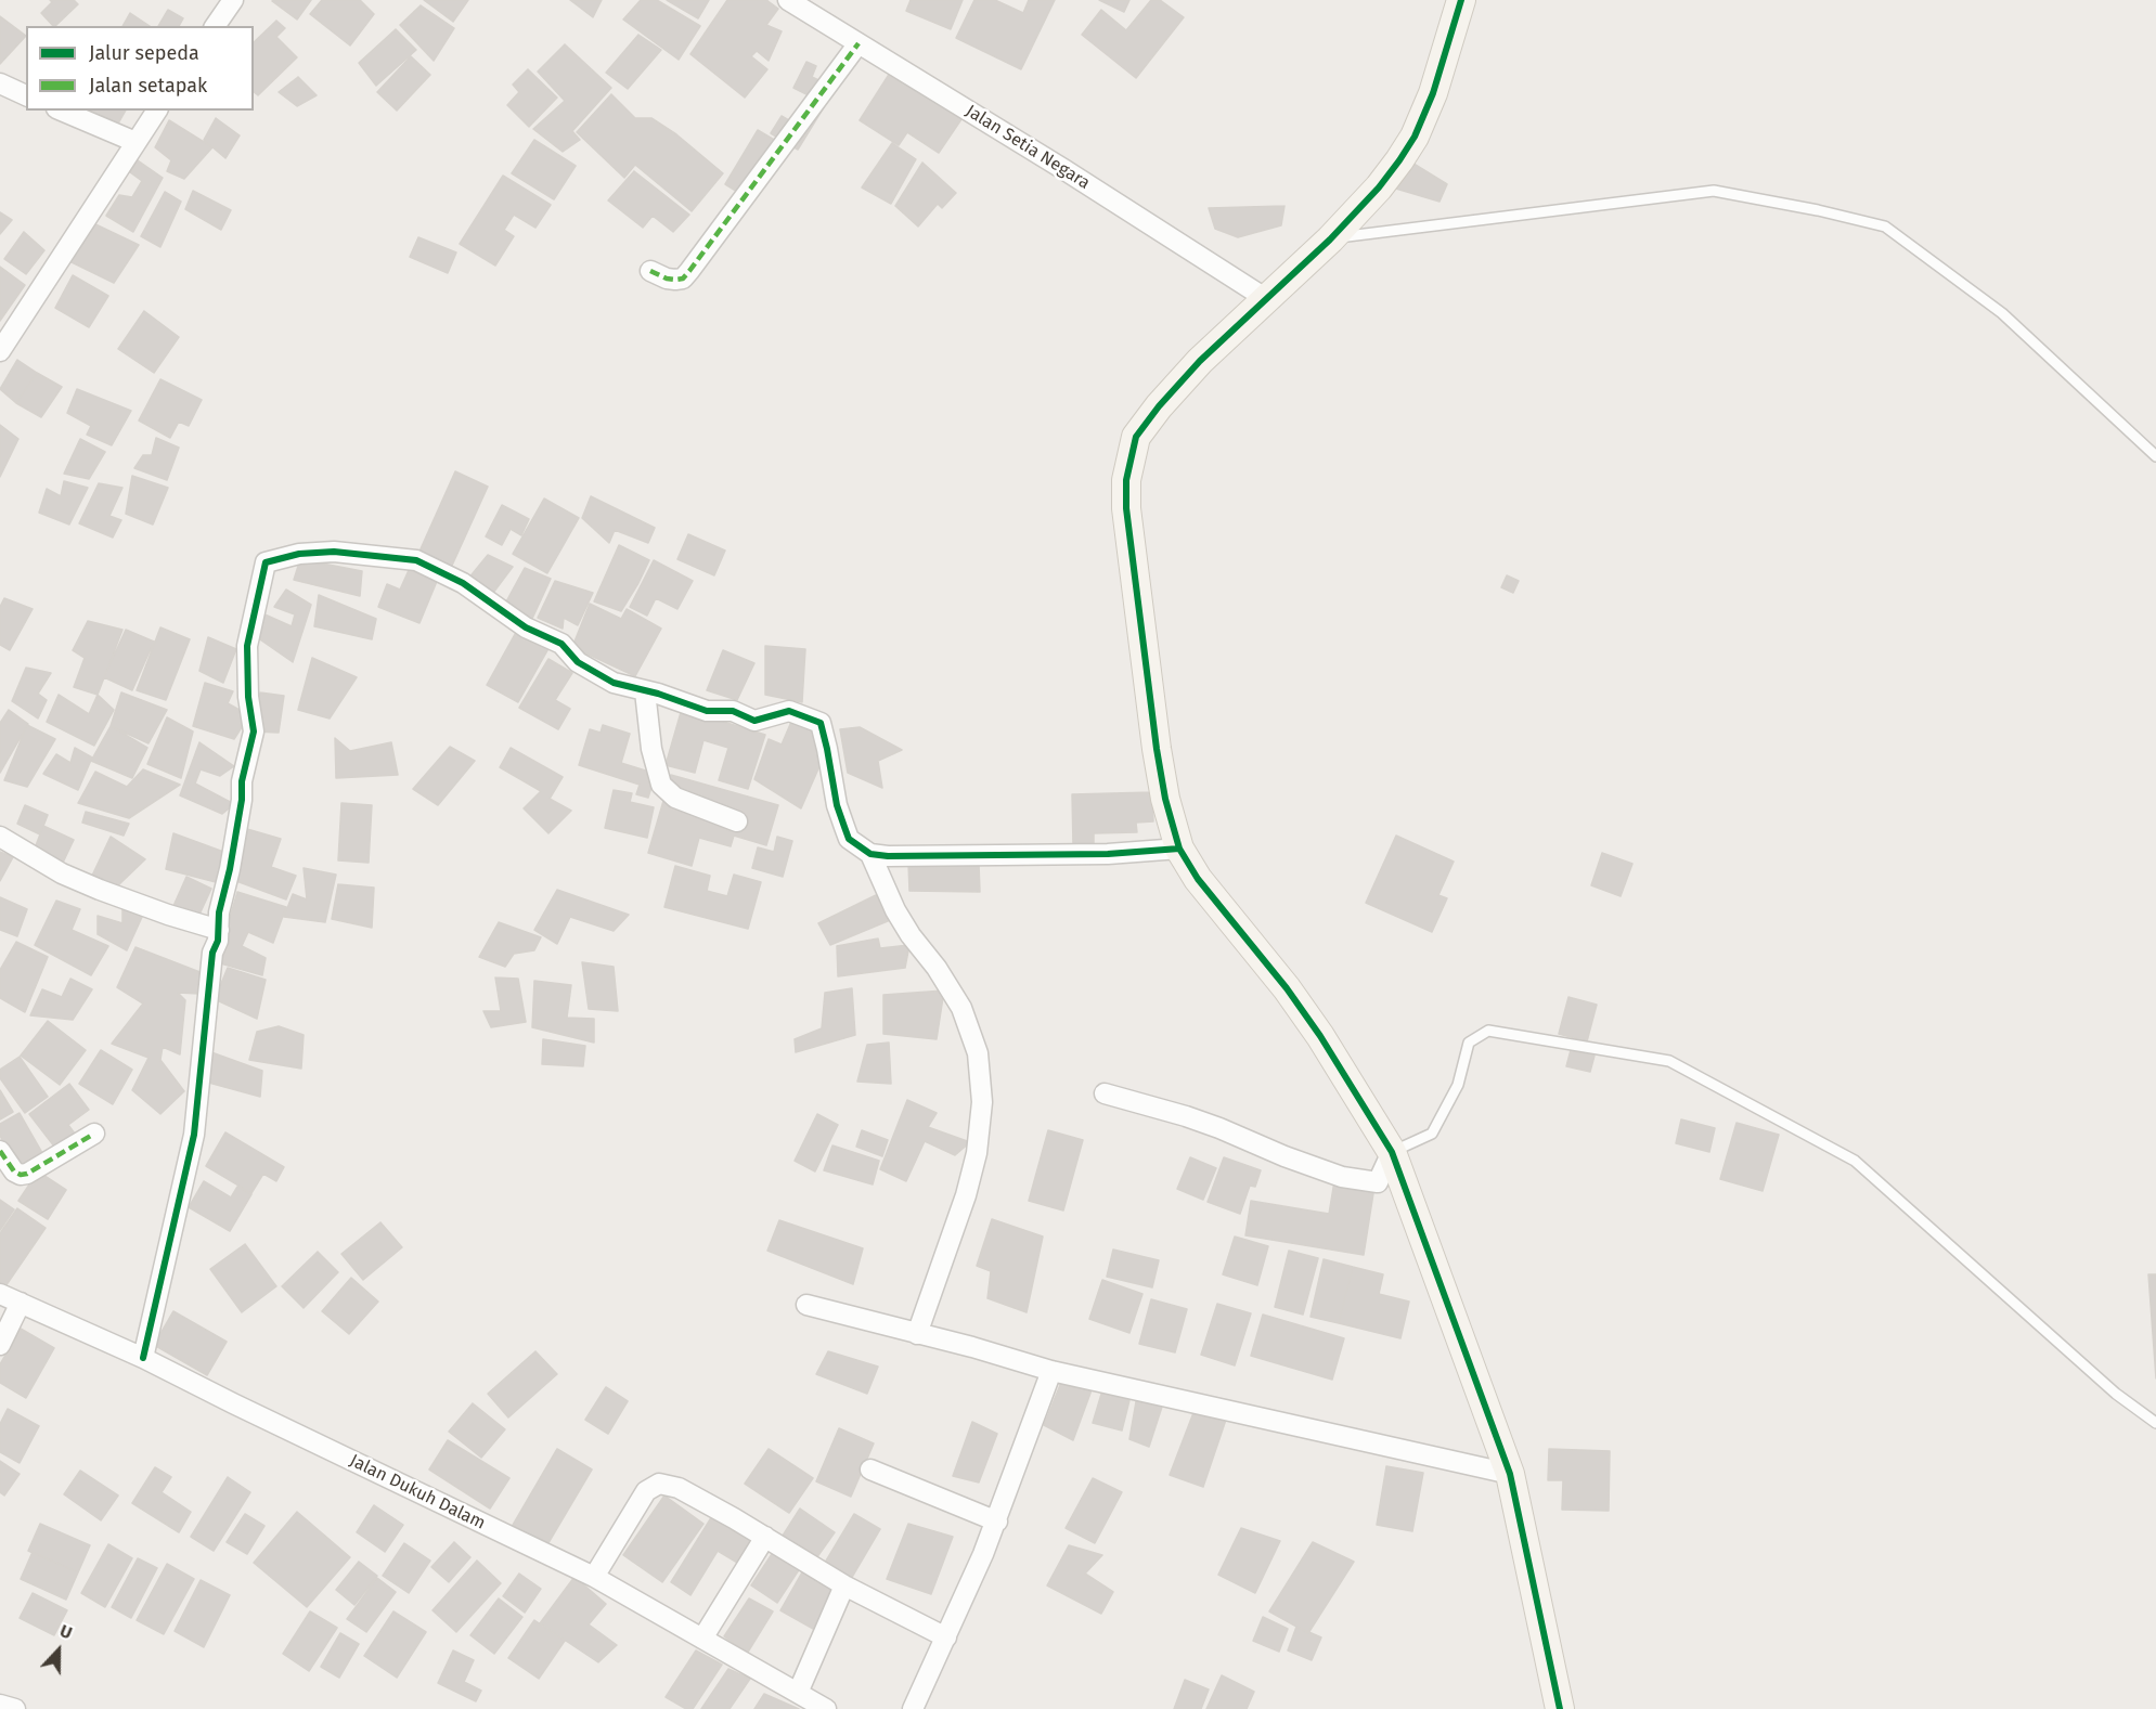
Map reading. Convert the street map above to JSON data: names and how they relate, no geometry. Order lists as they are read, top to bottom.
{
  "streets": {
    "street": ["Jalan Setia Negara", "Jalan Dukuh Dalam"]
  },
  "legend": ["Jalur sepeda", "Jalan setapak"],
  "north": "top"
}
